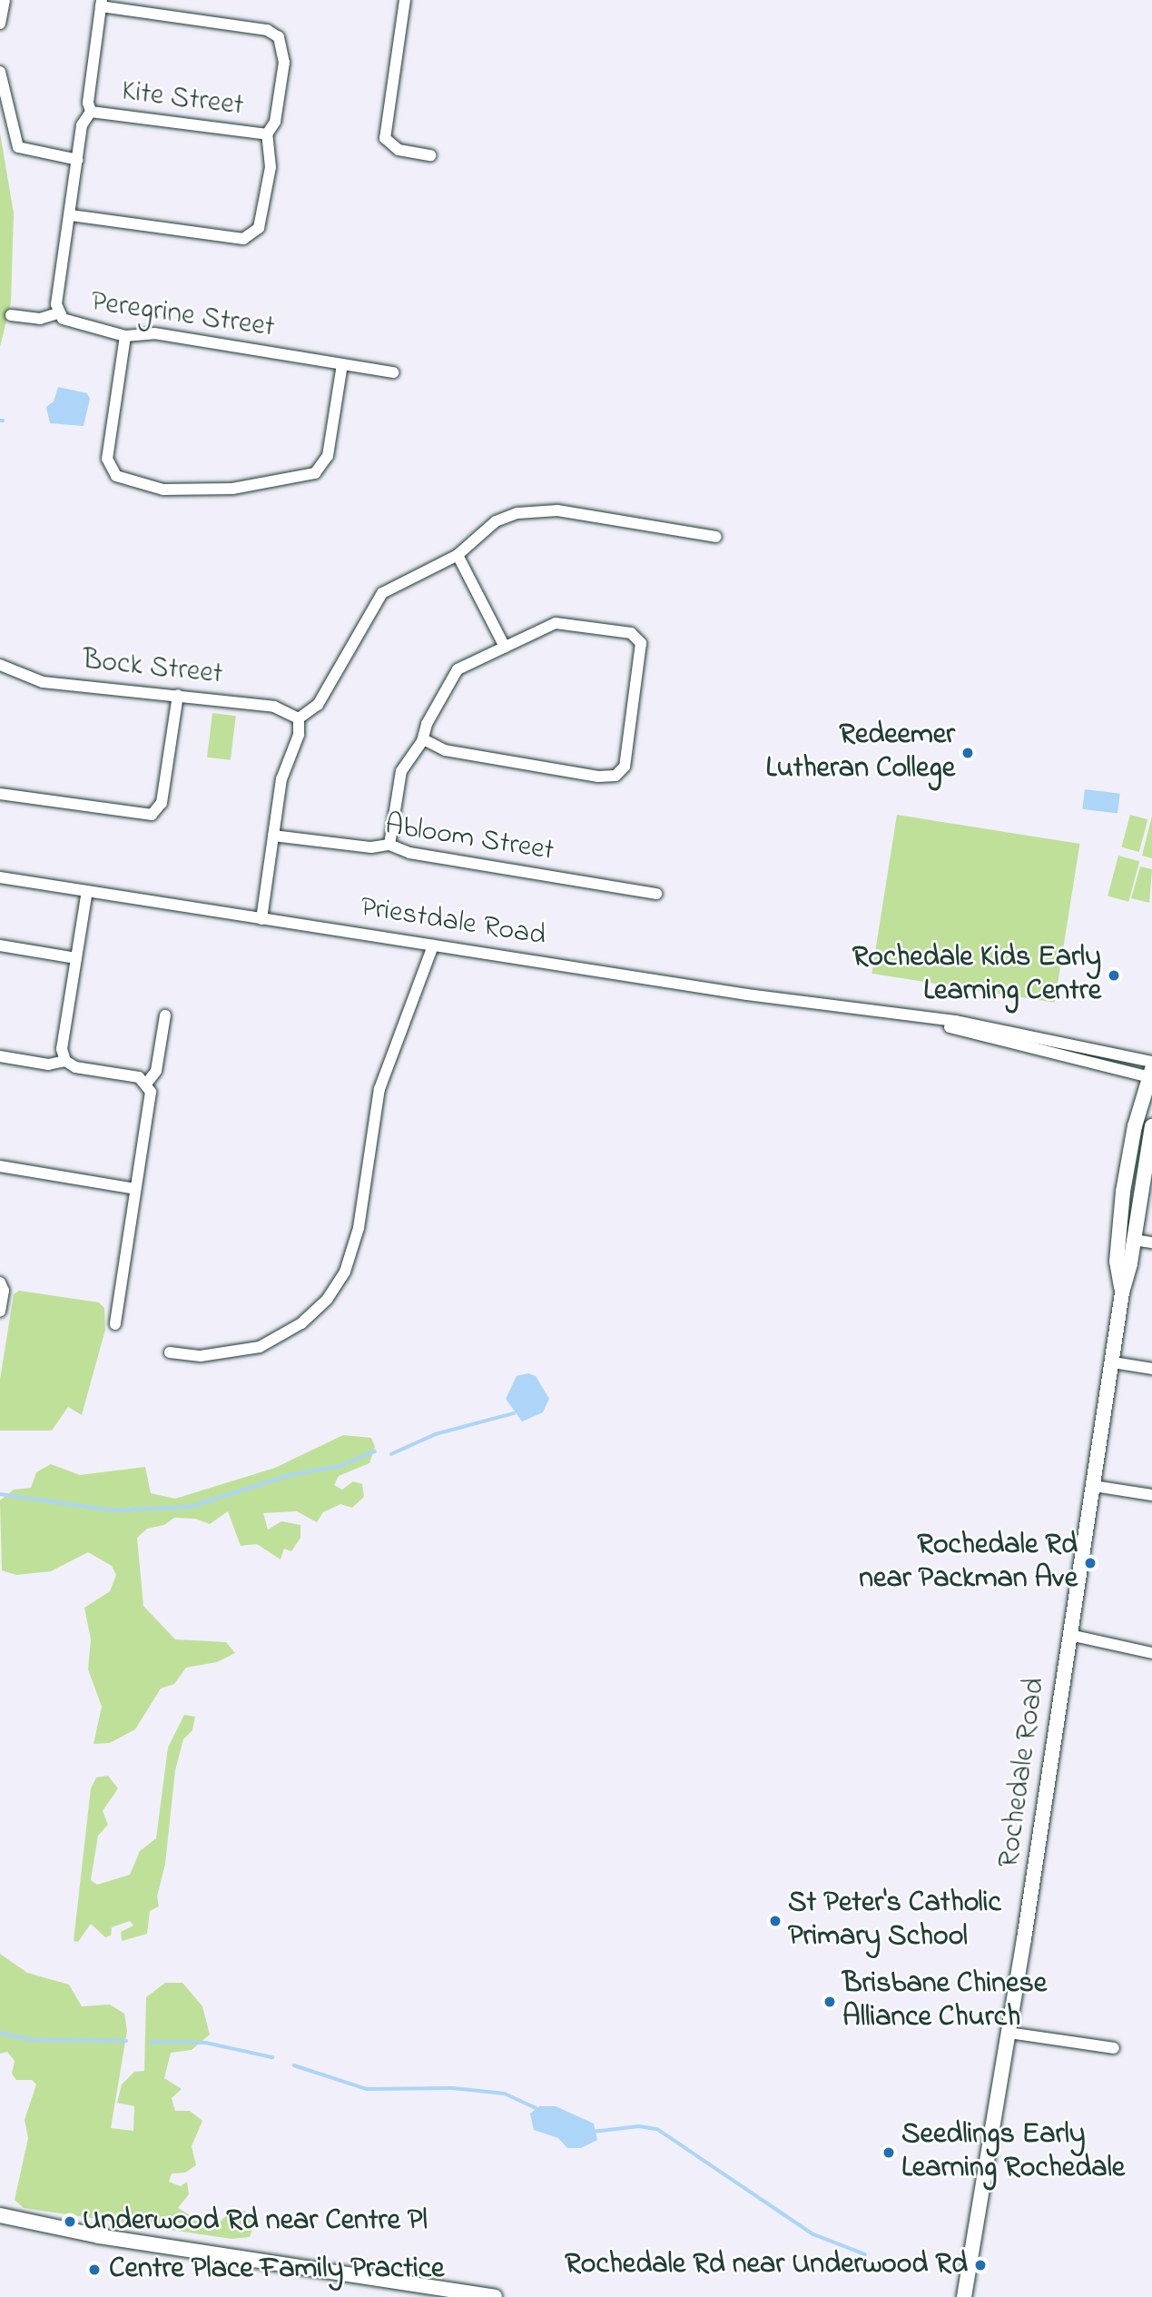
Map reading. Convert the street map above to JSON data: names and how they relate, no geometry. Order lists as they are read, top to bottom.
{
  "streets": {
    "main road": ["Rochedale Road"],
    "street": [
      "Kite Street",
      "Peregrine Street",
      "Bock Street",
      "Abloom Street",
      "Priestdale Road"
    ]
  },
  "crossings": [
    ["Kite Street", "Peregrine Street"],
    ["Priestdale Road", "Rochedale Road"]
  ],
  "places": [
    "Redeemer Lutheran College",
    "Rochedale Kids Early Learning Centre",
    "Rochedale Rd near Packman Ave",
    "St Peter's Catholic Primary School",
    "Brisbane Chinese Alliance Church",
    "Seedlings Early Learning Rochedale",
    "Underwood Rd near Centre Pl",
    "Rochedale Rd near Underwood Rd",
    "Centre Place Family Practice"
  ]
}
